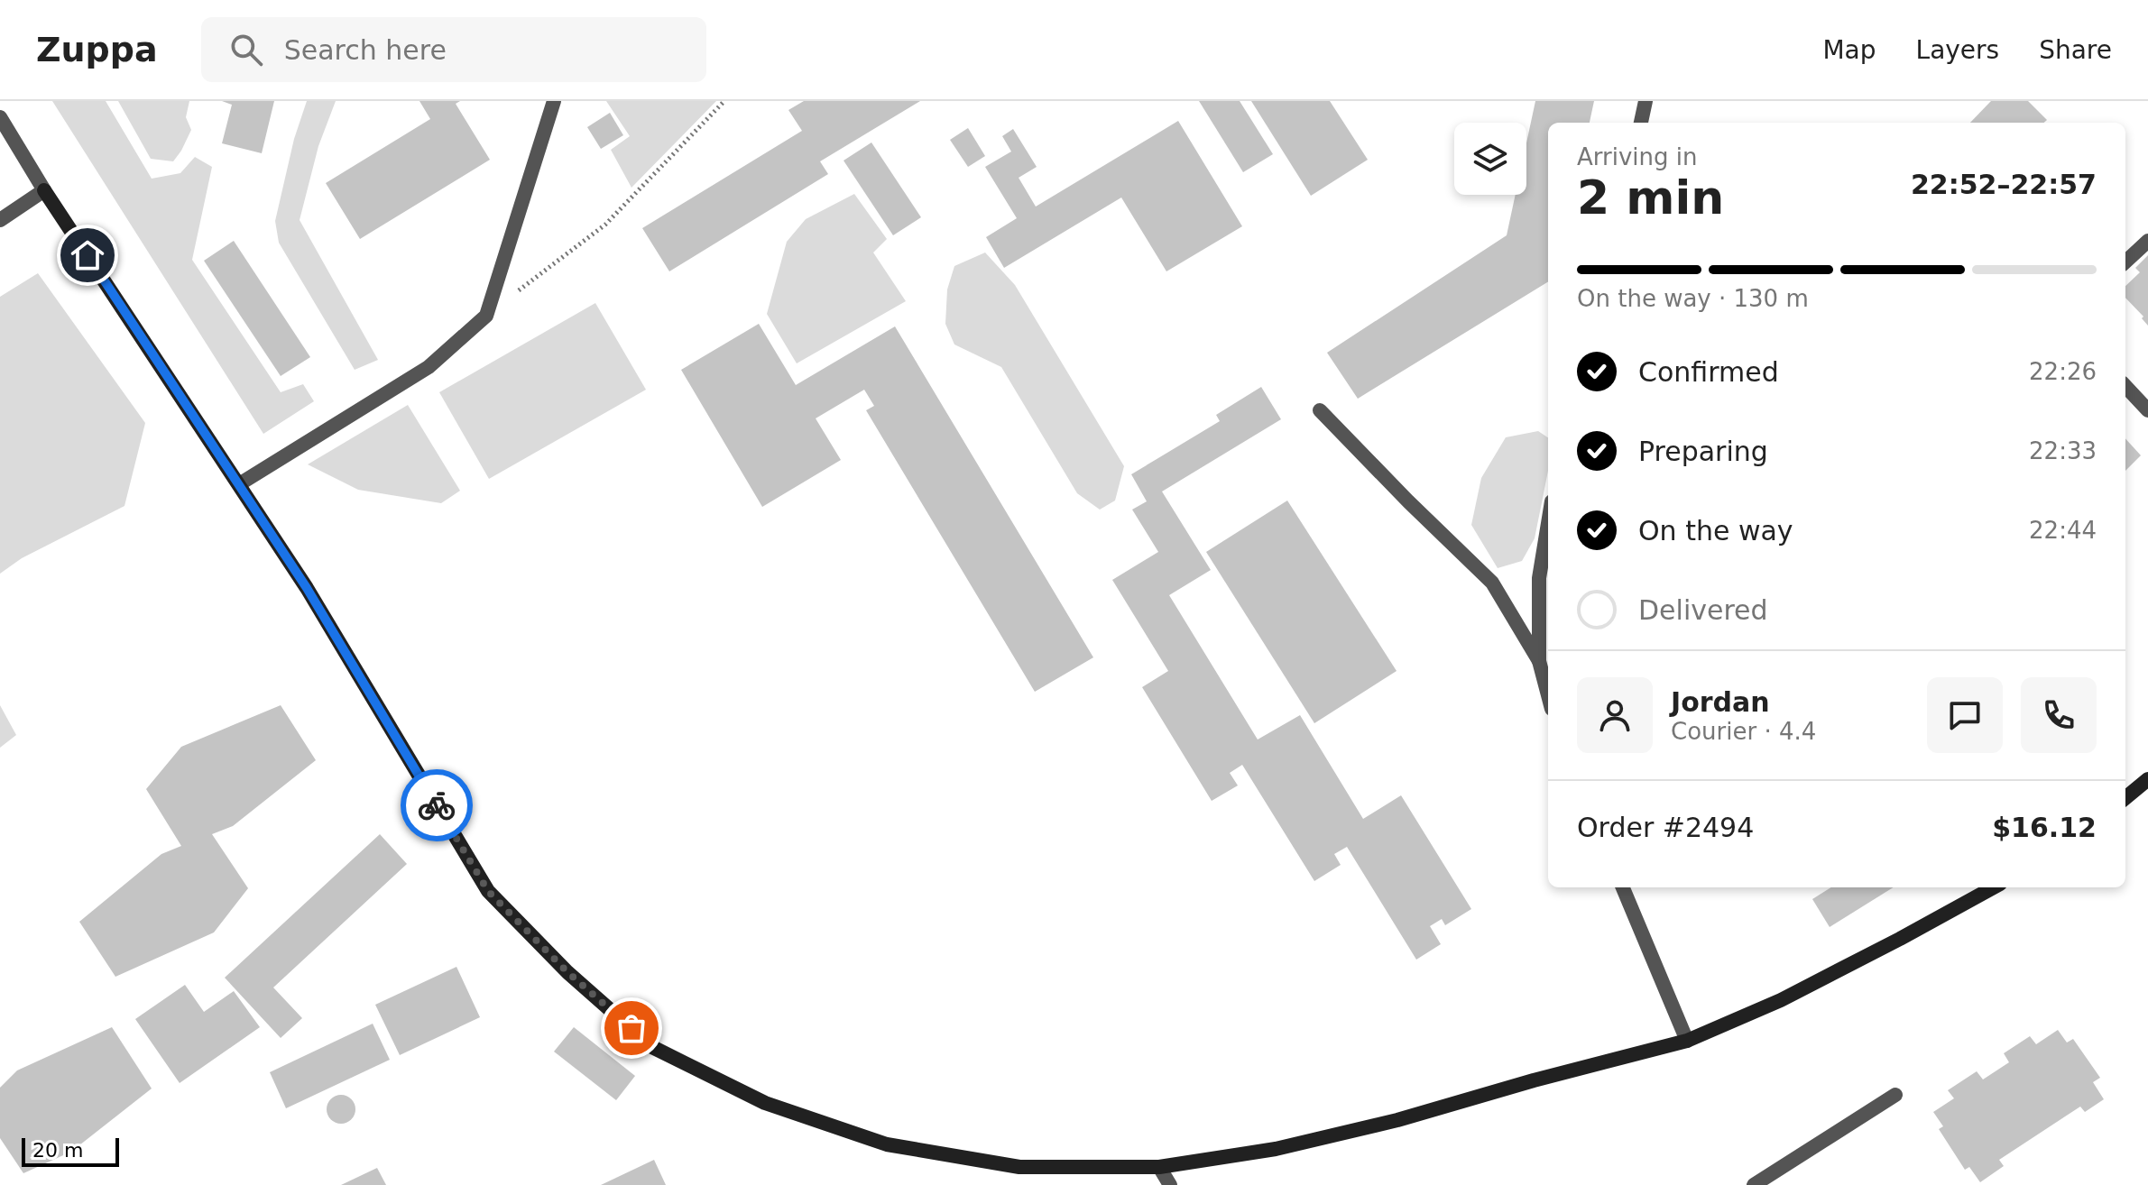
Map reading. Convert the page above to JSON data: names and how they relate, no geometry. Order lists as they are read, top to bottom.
{
  "scale_bar": "20 m",
  "page": {
    "header": "Zuppa",
    "search": "Search here",
    "nav": ["Map", "Layers", "Share"],
    "heading": ["2 min", "Arriving in", "22:52–22:57"],
    "panel": [
      "Jordan",
      "Courier · 4.4",
      "Order #2494",
      "$16.12"
    ],
    "bar": "On the way · 130 m",
    "list": [
      ["Confirmed", "22:26"],
      ["Preparing", "22:33"],
      ["On the way", "22:44"],
      "Delivered"
    ],
    "scale": "20 m"
  }
}
